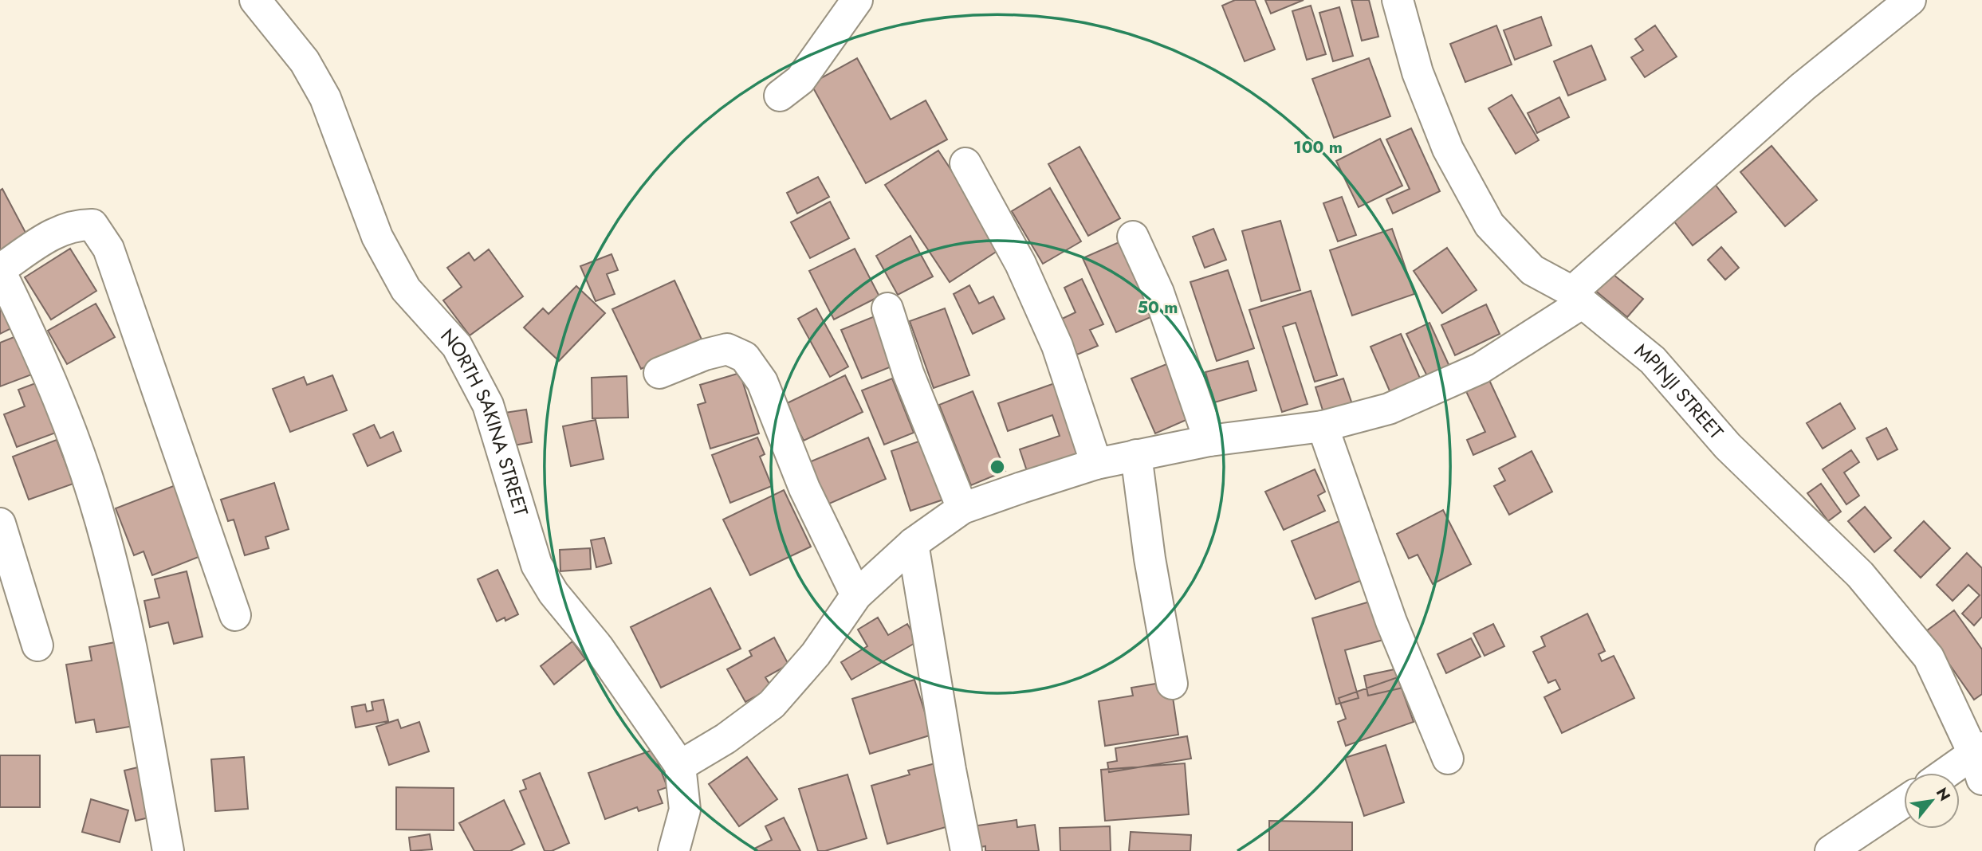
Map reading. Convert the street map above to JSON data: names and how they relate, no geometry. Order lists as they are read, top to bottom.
{
  "streets": {
    "street": ["MPINJI STREET", "NORTH SAKINA STREET"]
  },
  "north": "top right",
  "rings": ["100 m", "50 m"]
}
